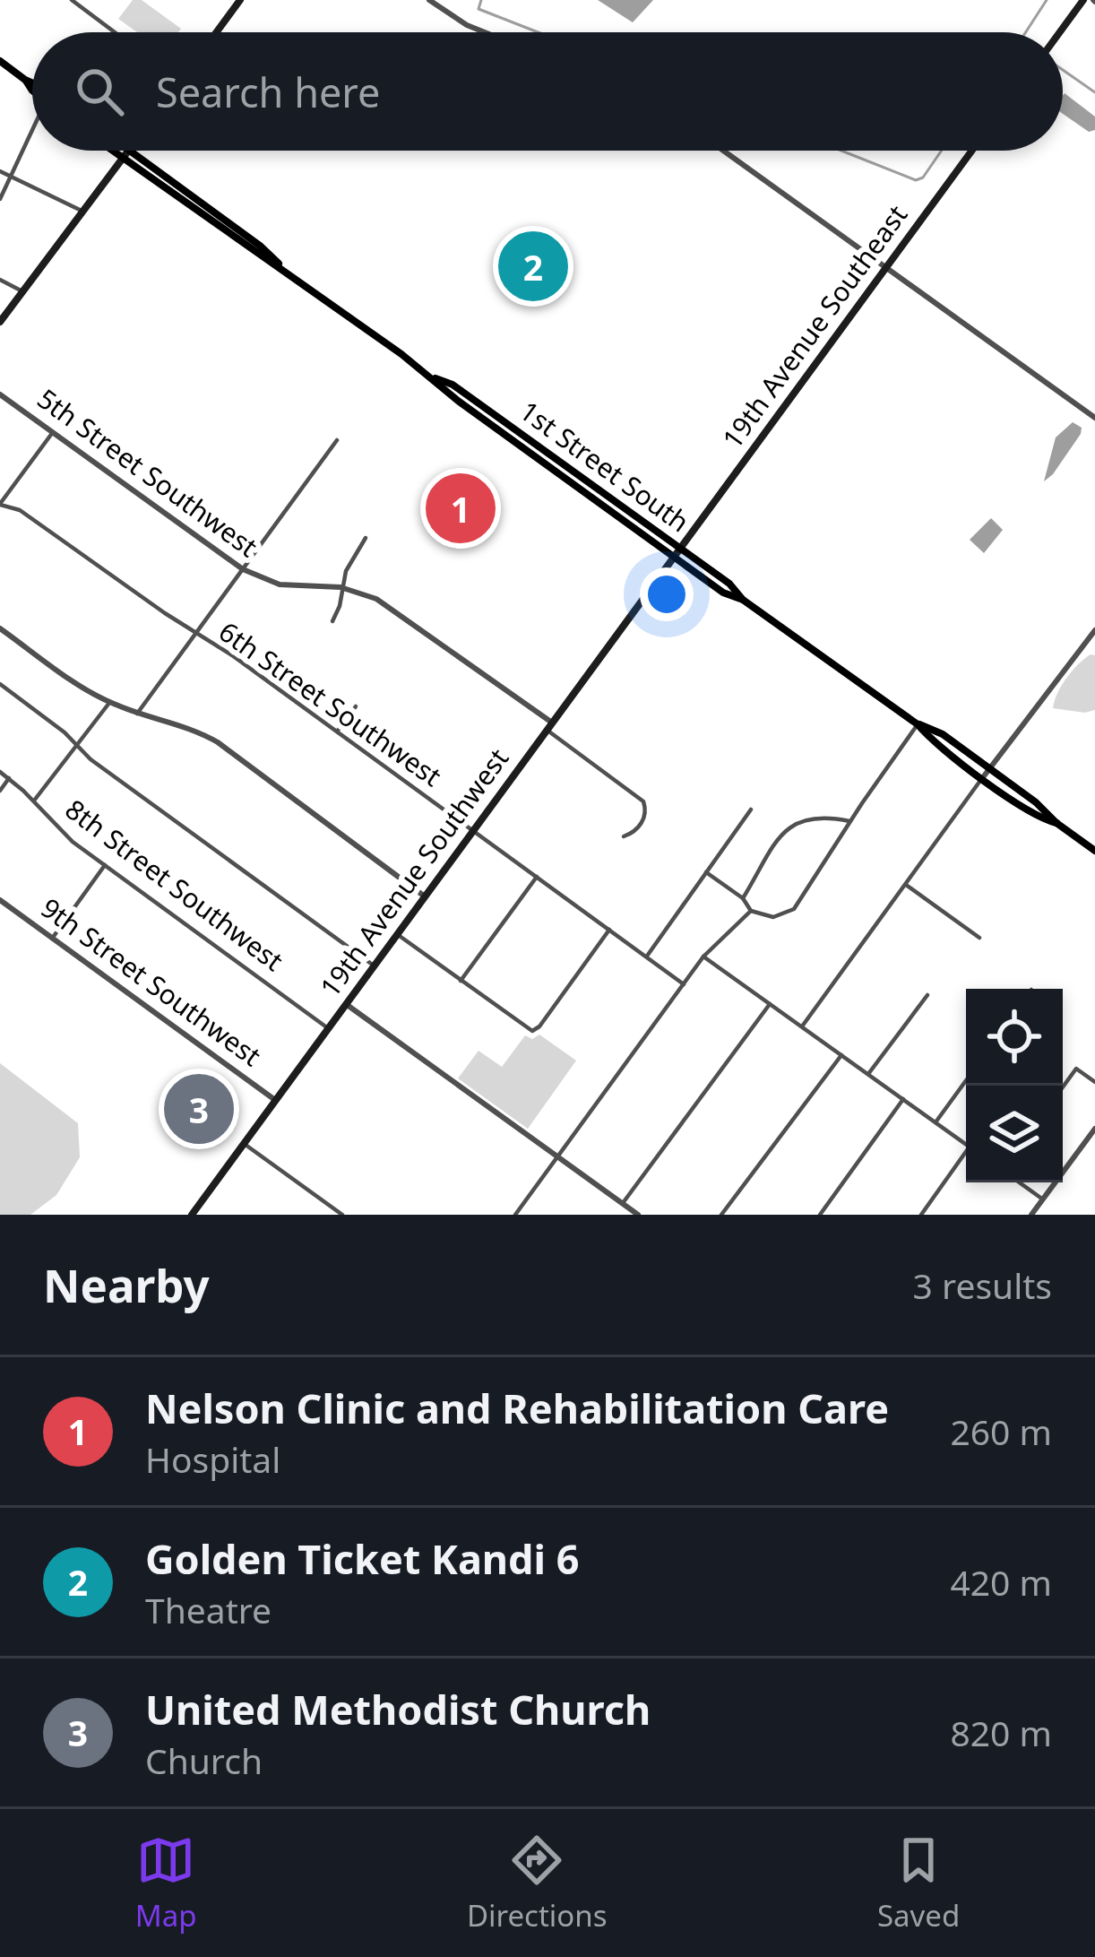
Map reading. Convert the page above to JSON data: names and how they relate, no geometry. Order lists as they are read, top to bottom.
{
  "streets": {
    "main road": ["19th Avenue Southeast", "1st Street South", "19th Avenue Southwest"],
    "street": [
      "5th Street Southwest",
      "6th Street Southwest",
      "8th Street Southwest",
      "9th Street Southwest"
    ]
  },
  "crossings": [
    ["19th Avenue Southeast", "1st Street South"],
    ["19th Avenue Southeast", "19th Avenue Southwest"],
    ["1st Street South", "19th Avenue Southwest"],
    ["5th Street Southwest", "19th Avenue Southwest"],
    ["6th Street Southwest", "19th Avenue Southwest"],
    ["19th Avenue Southwest", "8th Street Southwest"],
    ["19th Avenue Southwest", "9th Street Southwest"]
  ],
  "page": {
    "search": "Search here",
    "pins": ["2", "1", "3"],
    "heading": ["Nearby", "3 results"],
    "list": [
      {
        "mark": "1",
        "name": "Nelson Clinic and Rehabilitation Care",
        "note": "Hospital",
        "value": "260 m"
      },
      {
        "mark": "2",
        "name": "Golden Ticket Kandi 6",
        "note": "Theatre",
        "value": "420 m"
      },
      {
        "mark": "3",
        "name": "United Methodist Church",
        "note": "Church",
        "value": "820 m"
      }
    ],
    "nav": ["Map", "Directions", "Saved"]
  }
}
